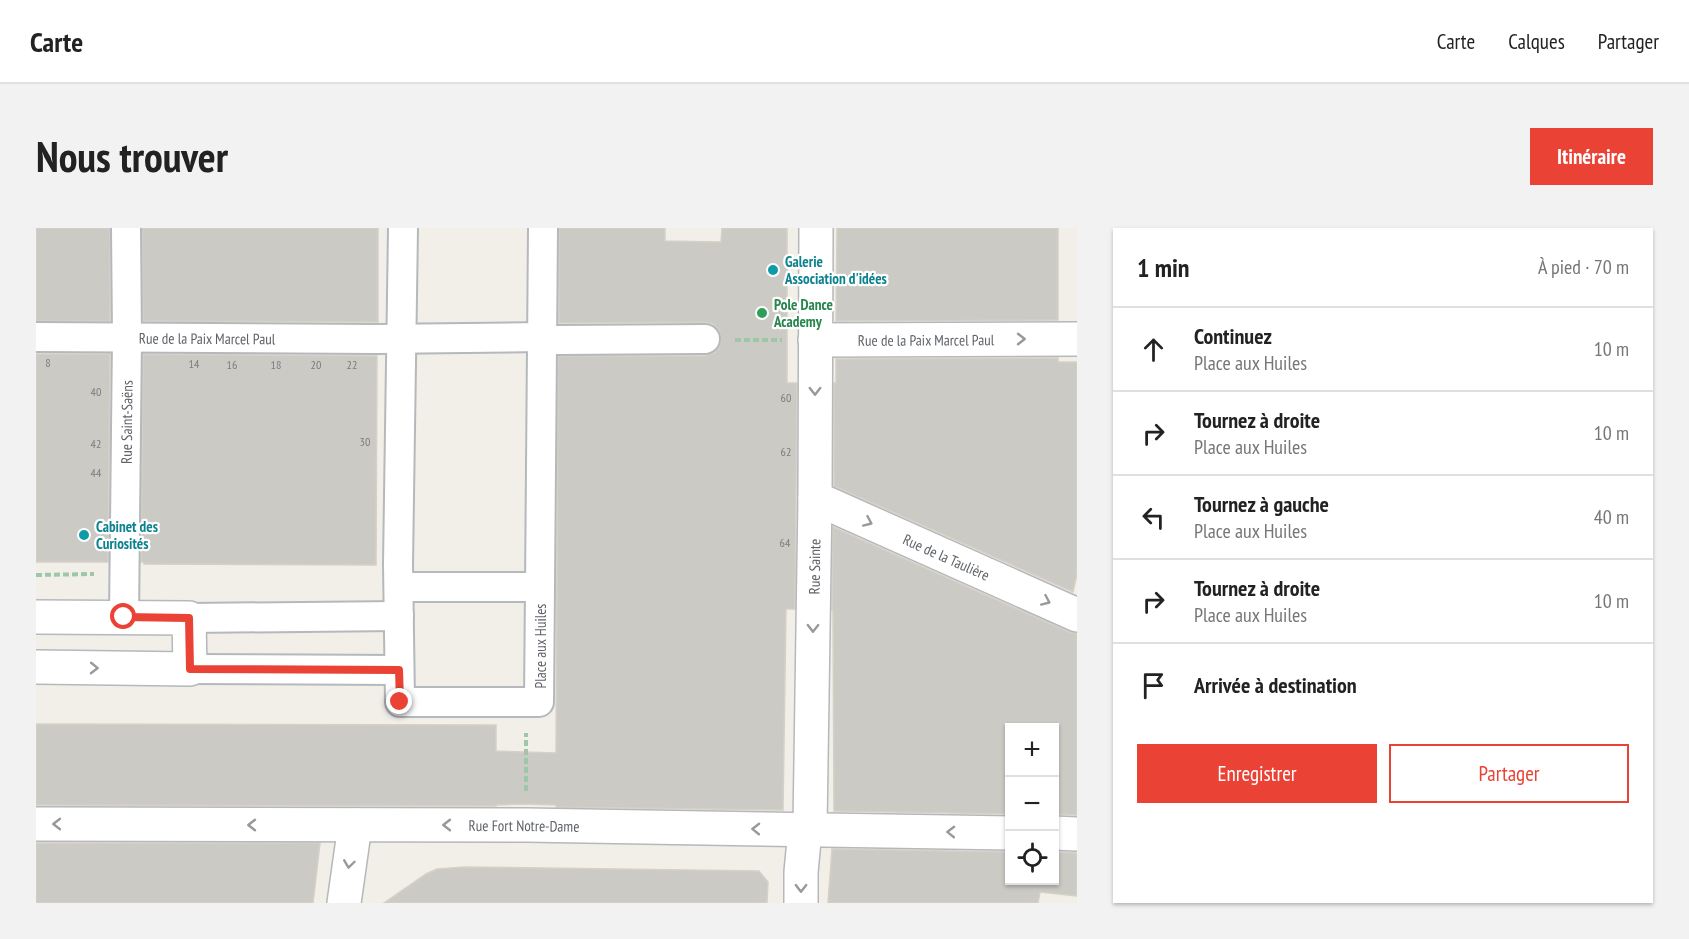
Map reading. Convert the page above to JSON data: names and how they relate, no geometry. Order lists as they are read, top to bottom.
{
  "streets": {
    "street": [
      "Rue de la Paix Marcel Paul",
      "Rue Saint-Saëns",
      "Rue de la Taulière",
      "Rue Sainte",
      "Place aux Huiles",
      "Rue Fort Notre-Dame"
    ]
  },
  "crossings": [
    ["Rue de la Paix Marcel Paul", "Rue Saint-Saëns"],
    ["Rue de la Paix Marcel Paul", "Rue Sainte"],
    ["Rue de la Taulière", "Rue Sainte"],
    ["Rue Sainte", "Rue Fort Notre-Dame"]
  ],
  "one_way": ["Rue de la Taulière"],
  "places": ["Galerie Association d'idées", "Pole Dance Academy", "Cabinet des Curiosités"],
  "house_numbers": [
    "8",
    "14",
    "16",
    "18",
    "20",
    "22",
    "40",
    "60",
    "30",
    "42",
    "62",
    "44",
    "64"
  ],
  "page": {
    "header": "Carte",
    "nav": ["Carte", "Calques", "Partager"],
    "buttons": [
      "Itinéraire",
      ["Enregistrer", "Partager"]
    ],
    "title": "Nous trouver",
    "heading": ["1 min", "À pied · 70 m"],
    "list": [
      ["Continuez", "Place aux Huiles", "10 m"],
      ["Tournez à droite", "Place aux Huiles", "10 m"],
      ["Tournez à gauche", "Place aux Huiles", "40 m"],
      ["Tournez à droite", "Place aux Huiles", "10 m"],
      "Arrivée à destination"
    ],
    "map_buttons": ["+", "−"]
  }
}
